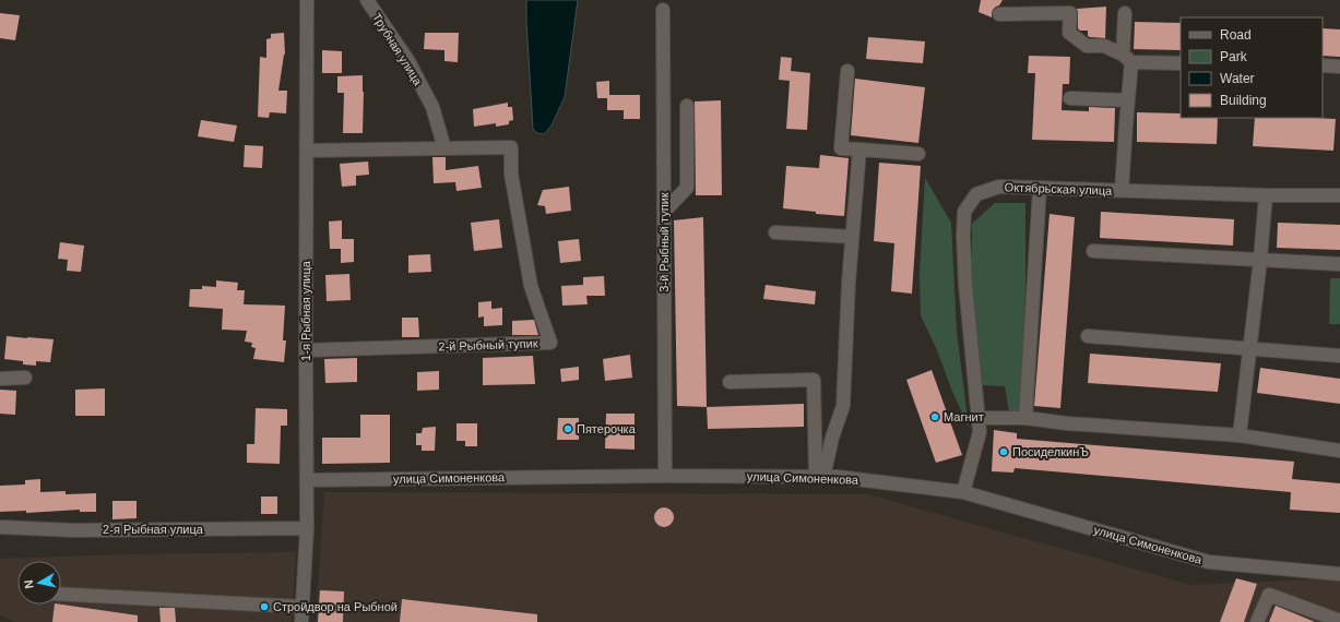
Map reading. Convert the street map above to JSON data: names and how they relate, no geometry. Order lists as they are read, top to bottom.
{
  "streets": {
    "street": [
      "Трубная улица",
      "Октябрьская улица",
      "3-й Рыбный тупик",
      "1-я Рыбная улица",
      "2-й Рыбный тупик",
      "улица Симоненкова",
      "2-я Рыбная улица"
    ]
  },
  "crossings": [
    ["Трубная улица", "2-й Рыбный тупик"],
    ["Октябрьская улица", "улица Симоненкова"],
    ["3-й Рыбный тупик", "улица Симоненкова"],
    ["1-я Рыбная улица", "2-й Рыбный тупик"],
    ["1-я Рыбная улица", "улица Симоненкова"],
    ["1-я Рыбная улица", "2-я Рыбная улица"]
  ],
  "places": [
    "Магнит",
    "Пятерочка",
    "ПосиделкинЪ",
    "Стройдвор на Рыбной"
  ],
  "legend": [
    "Road",
    "Park",
    "Water",
    "Building"
  ],
  "north": "left"
}
